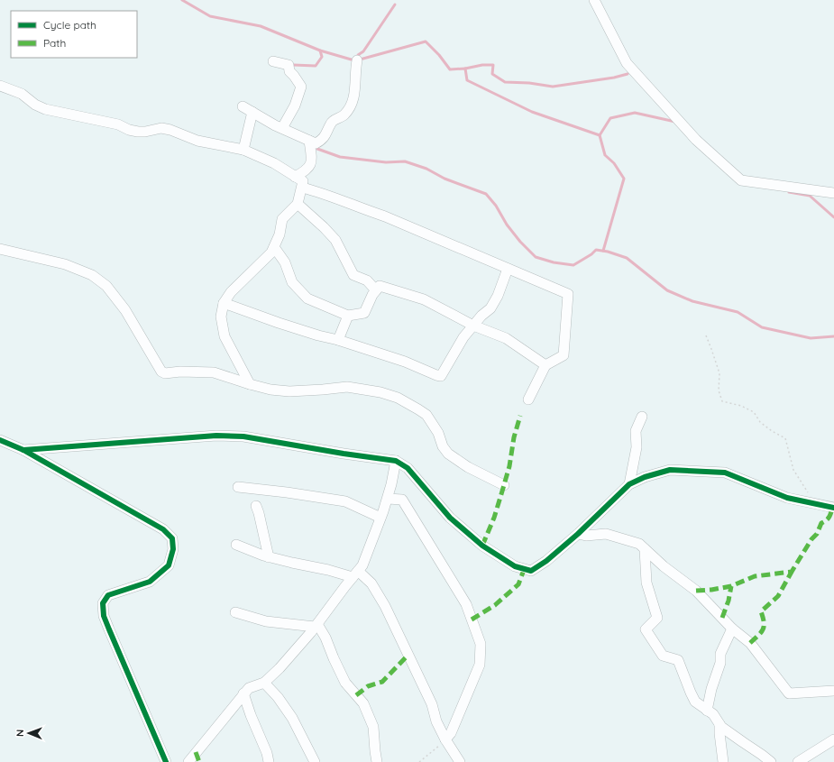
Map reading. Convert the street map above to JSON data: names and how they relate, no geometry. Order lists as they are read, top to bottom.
{
  "legend": ["Cycle path", "Path"],
  "north": "left"
}
